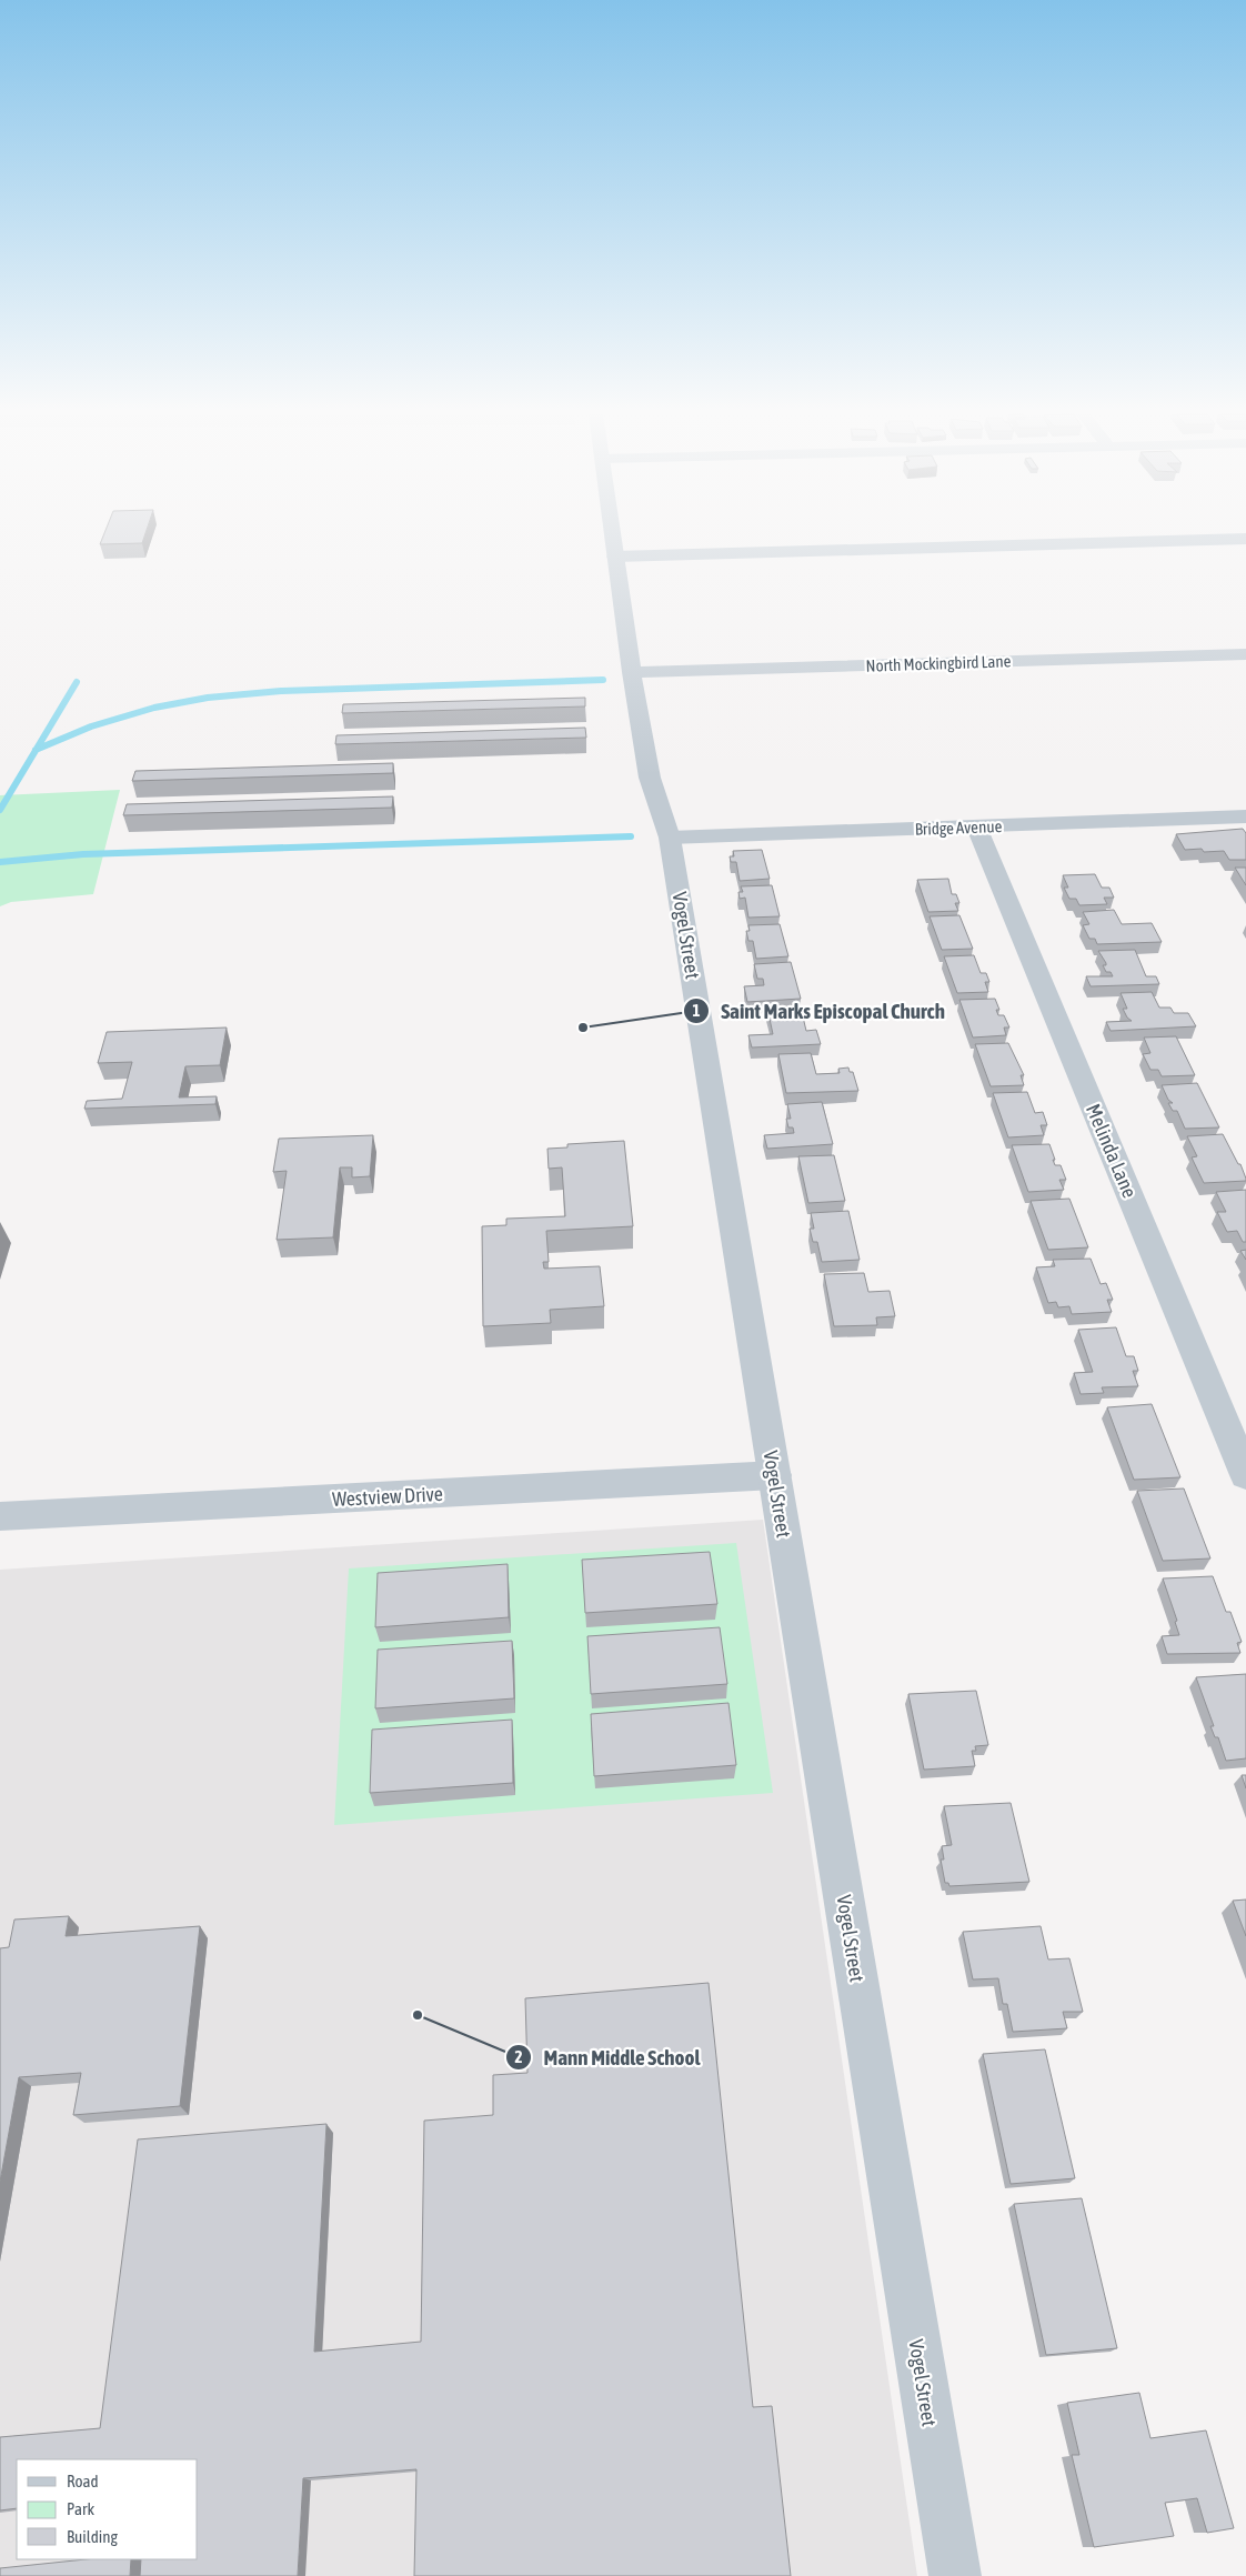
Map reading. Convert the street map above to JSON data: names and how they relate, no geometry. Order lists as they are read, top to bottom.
{
  "streets": {
    "street": [
      "North Mockingbird Lane",
      "Bridge Avenue",
      "Vogel Street",
      "Melinda Lane",
      "Westview Drive"
    ]
  },
  "crossings": [
    ["North Mockingbird Lane", "Vogel Street"],
    ["Bridge Avenue", "Vogel Street"],
    ["Bridge Avenue", "Melinda Lane"],
    ["Vogel Street", "Westview Drive"]
  ],
  "places": ["Saint Marks Episcopal Church", "Mann Middle School"],
  "legend": ["Road", "Park", "Building"]
}
